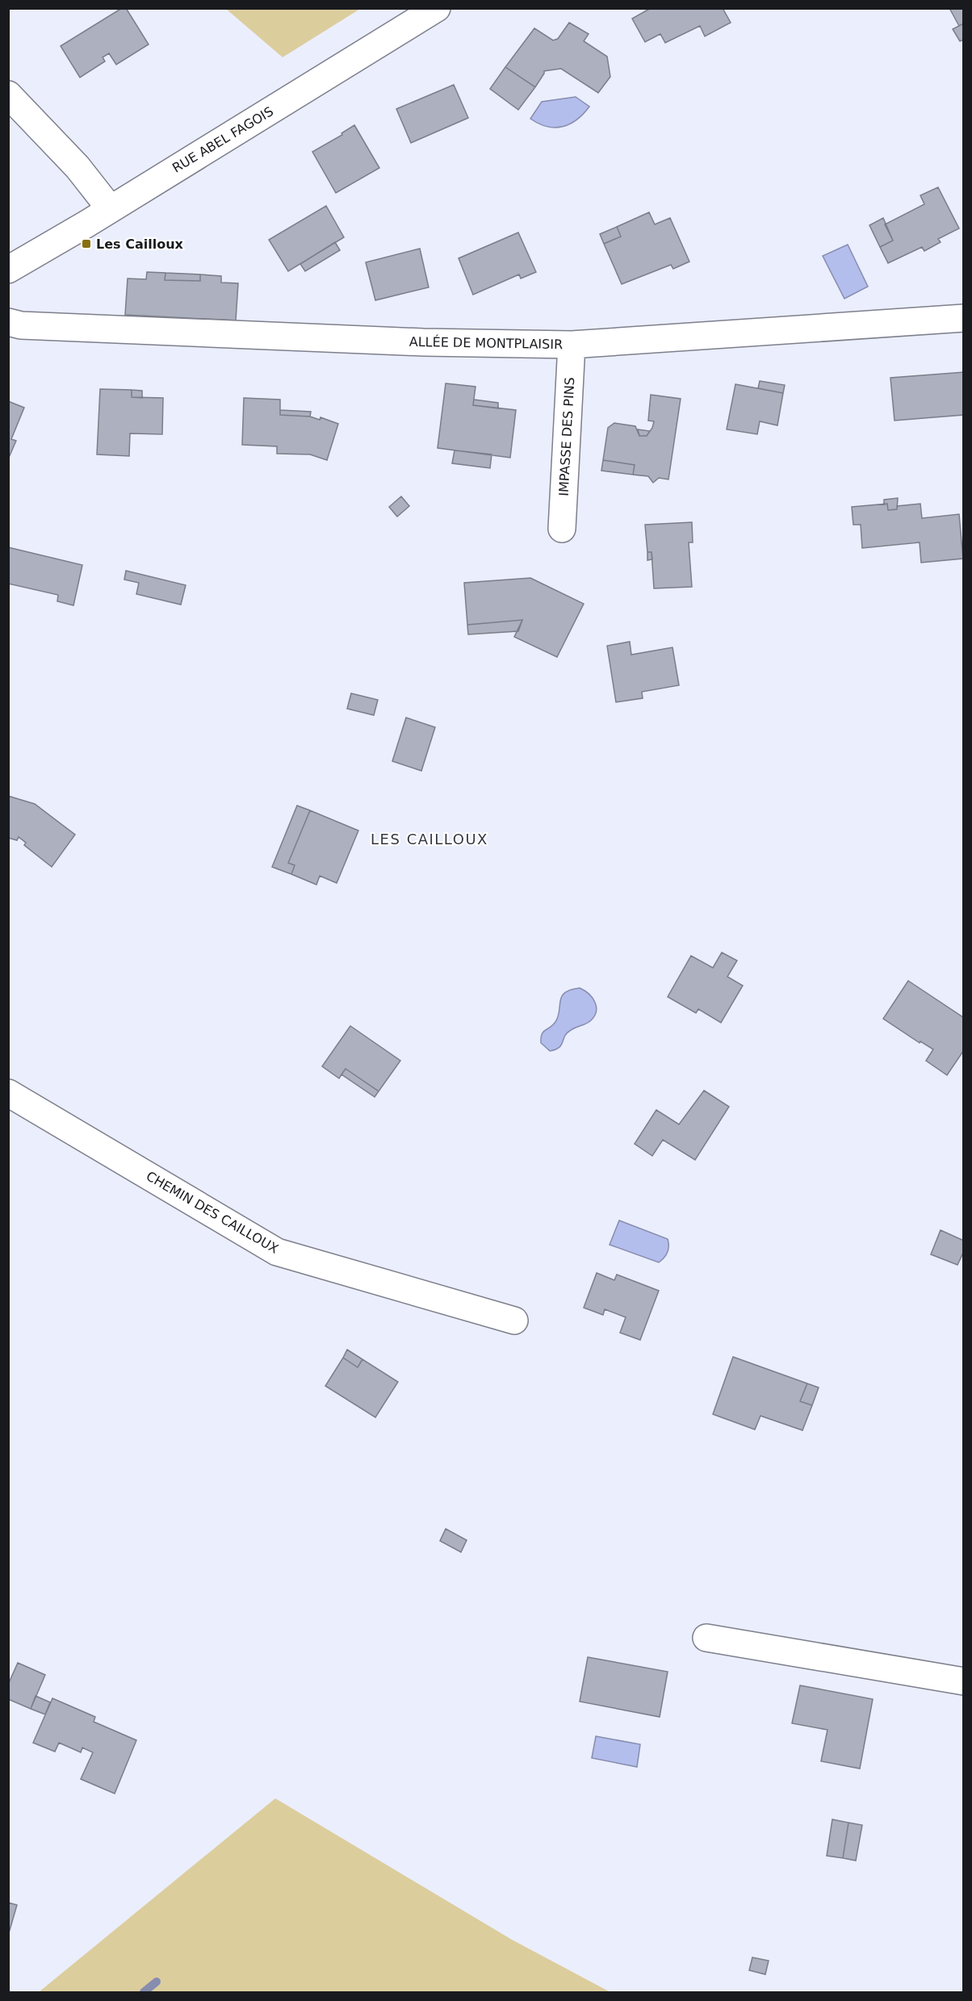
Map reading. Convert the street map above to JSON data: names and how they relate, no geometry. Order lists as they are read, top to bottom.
{
  "streets": {
    "street": [
      "RUE ABEL FAGOIS",
      "ALLÉE DE MONTPLAISIR",
      "IMPASSE DES PINS",
      "CHEMIN DES CAILLOUX"
    ]
  },
  "crossings": [
    ["ALLÉE DE MONTPLAISIR", "IMPASSE DES PINS"]
  ],
  "districts": ["LES CAILLOUX"],
  "places": {
    "transit": ["Les Cailloux"]
  }
}
